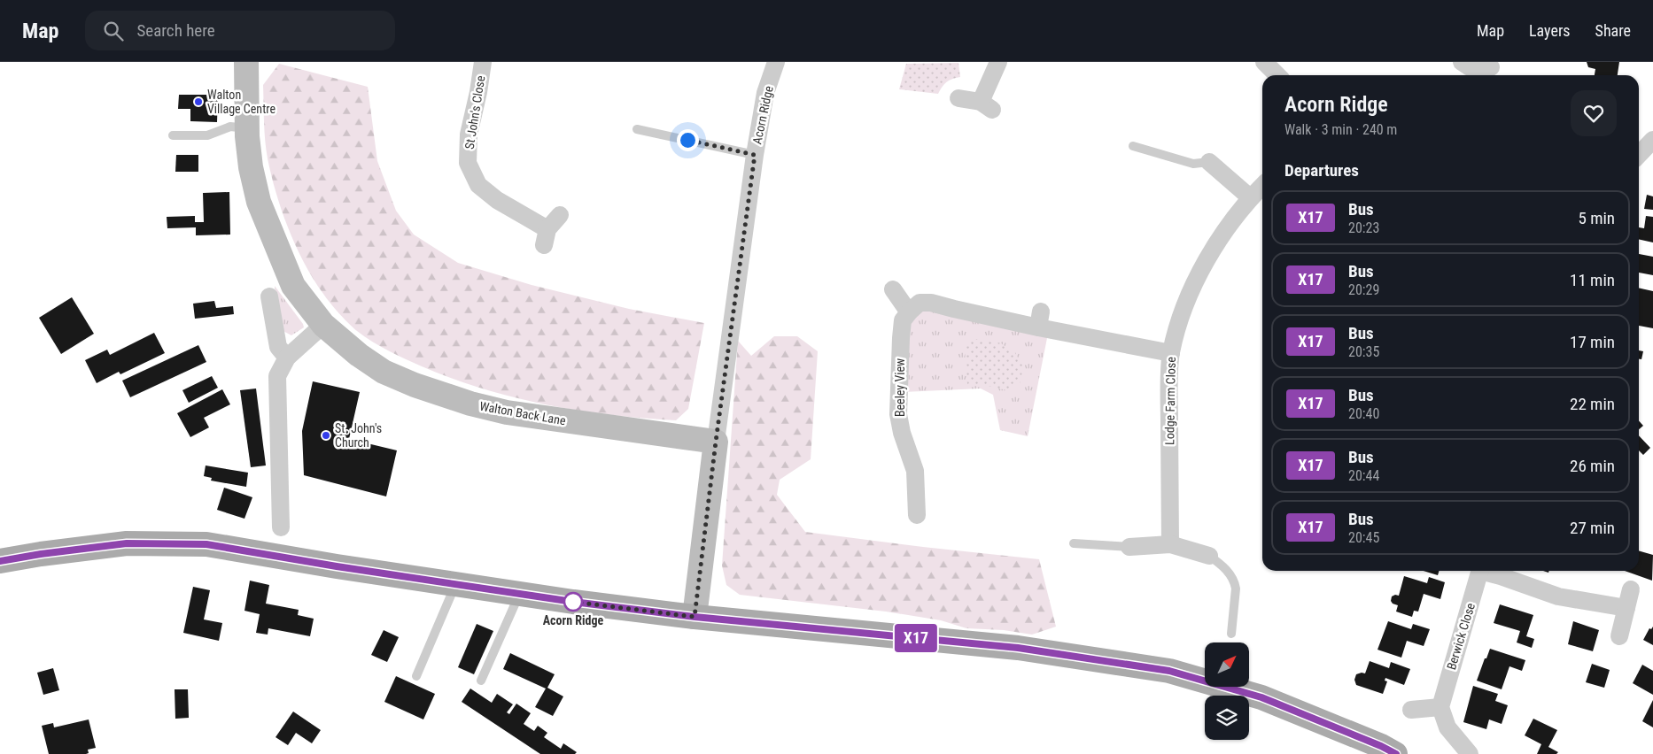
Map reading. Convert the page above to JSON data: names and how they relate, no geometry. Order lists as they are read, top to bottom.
{
  "streets": {
    "street": [
      "St John's Close",
      "Acorn Ridge",
      "Beeley View",
      "Lodge Farm Close",
      "Walton Back Lane",
      "Berwick Close"
    ]
  },
  "crossings": [
    ["Acorn Ridge", "Walton Back Lane"]
  ],
  "places": ["Walton Village Centre", "St. John's Church", "Acorn Ridge"],
  "lines": ["bus line X17"],
  "north": "top right",
  "page": {
    "header": "Map",
    "search": "Search here",
    "nav": ["Map", "Layers", "Share"],
    "on_map": "X17",
    "heading": [
      ["Acorn Ridge", "Walk · 3 min · 240 m"],
      "Departures"
    ],
    "list": [
      {
        "mark": "X17",
        "name": "Bus",
        "note": "20:23",
        "value": "5 min"
      },
      {
        "mark": "X17",
        "name": "Bus",
        "note": "20:29",
        "value": "11 min"
      },
      {
        "mark": "X17",
        "name": "Bus",
        "note": "20:35",
        "value": "17 min"
      },
      {
        "mark": "X17",
        "name": "Bus",
        "note": "20:40",
        "value": "22 min"
      },
      {
        "mark": "X17",
        "name": "Bus",
        "note": "20:44",
        "value": "26 min"
      },
      {
        "mark": "X17",
        "name": "Bus",
        "note": "20:45",
        "value": "27 min"
      }
    ]
  }
}
